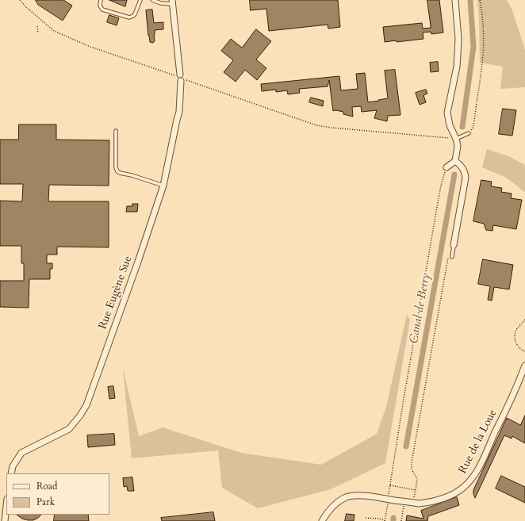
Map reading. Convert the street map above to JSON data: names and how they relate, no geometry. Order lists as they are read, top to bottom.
{
  "streets": {
    "street": ["Rue Eugène Sue", "Rue de la Loue"]
  },
  "water": ["Canal de Berry"],
  "legend": ["Road", "Park"]
}
